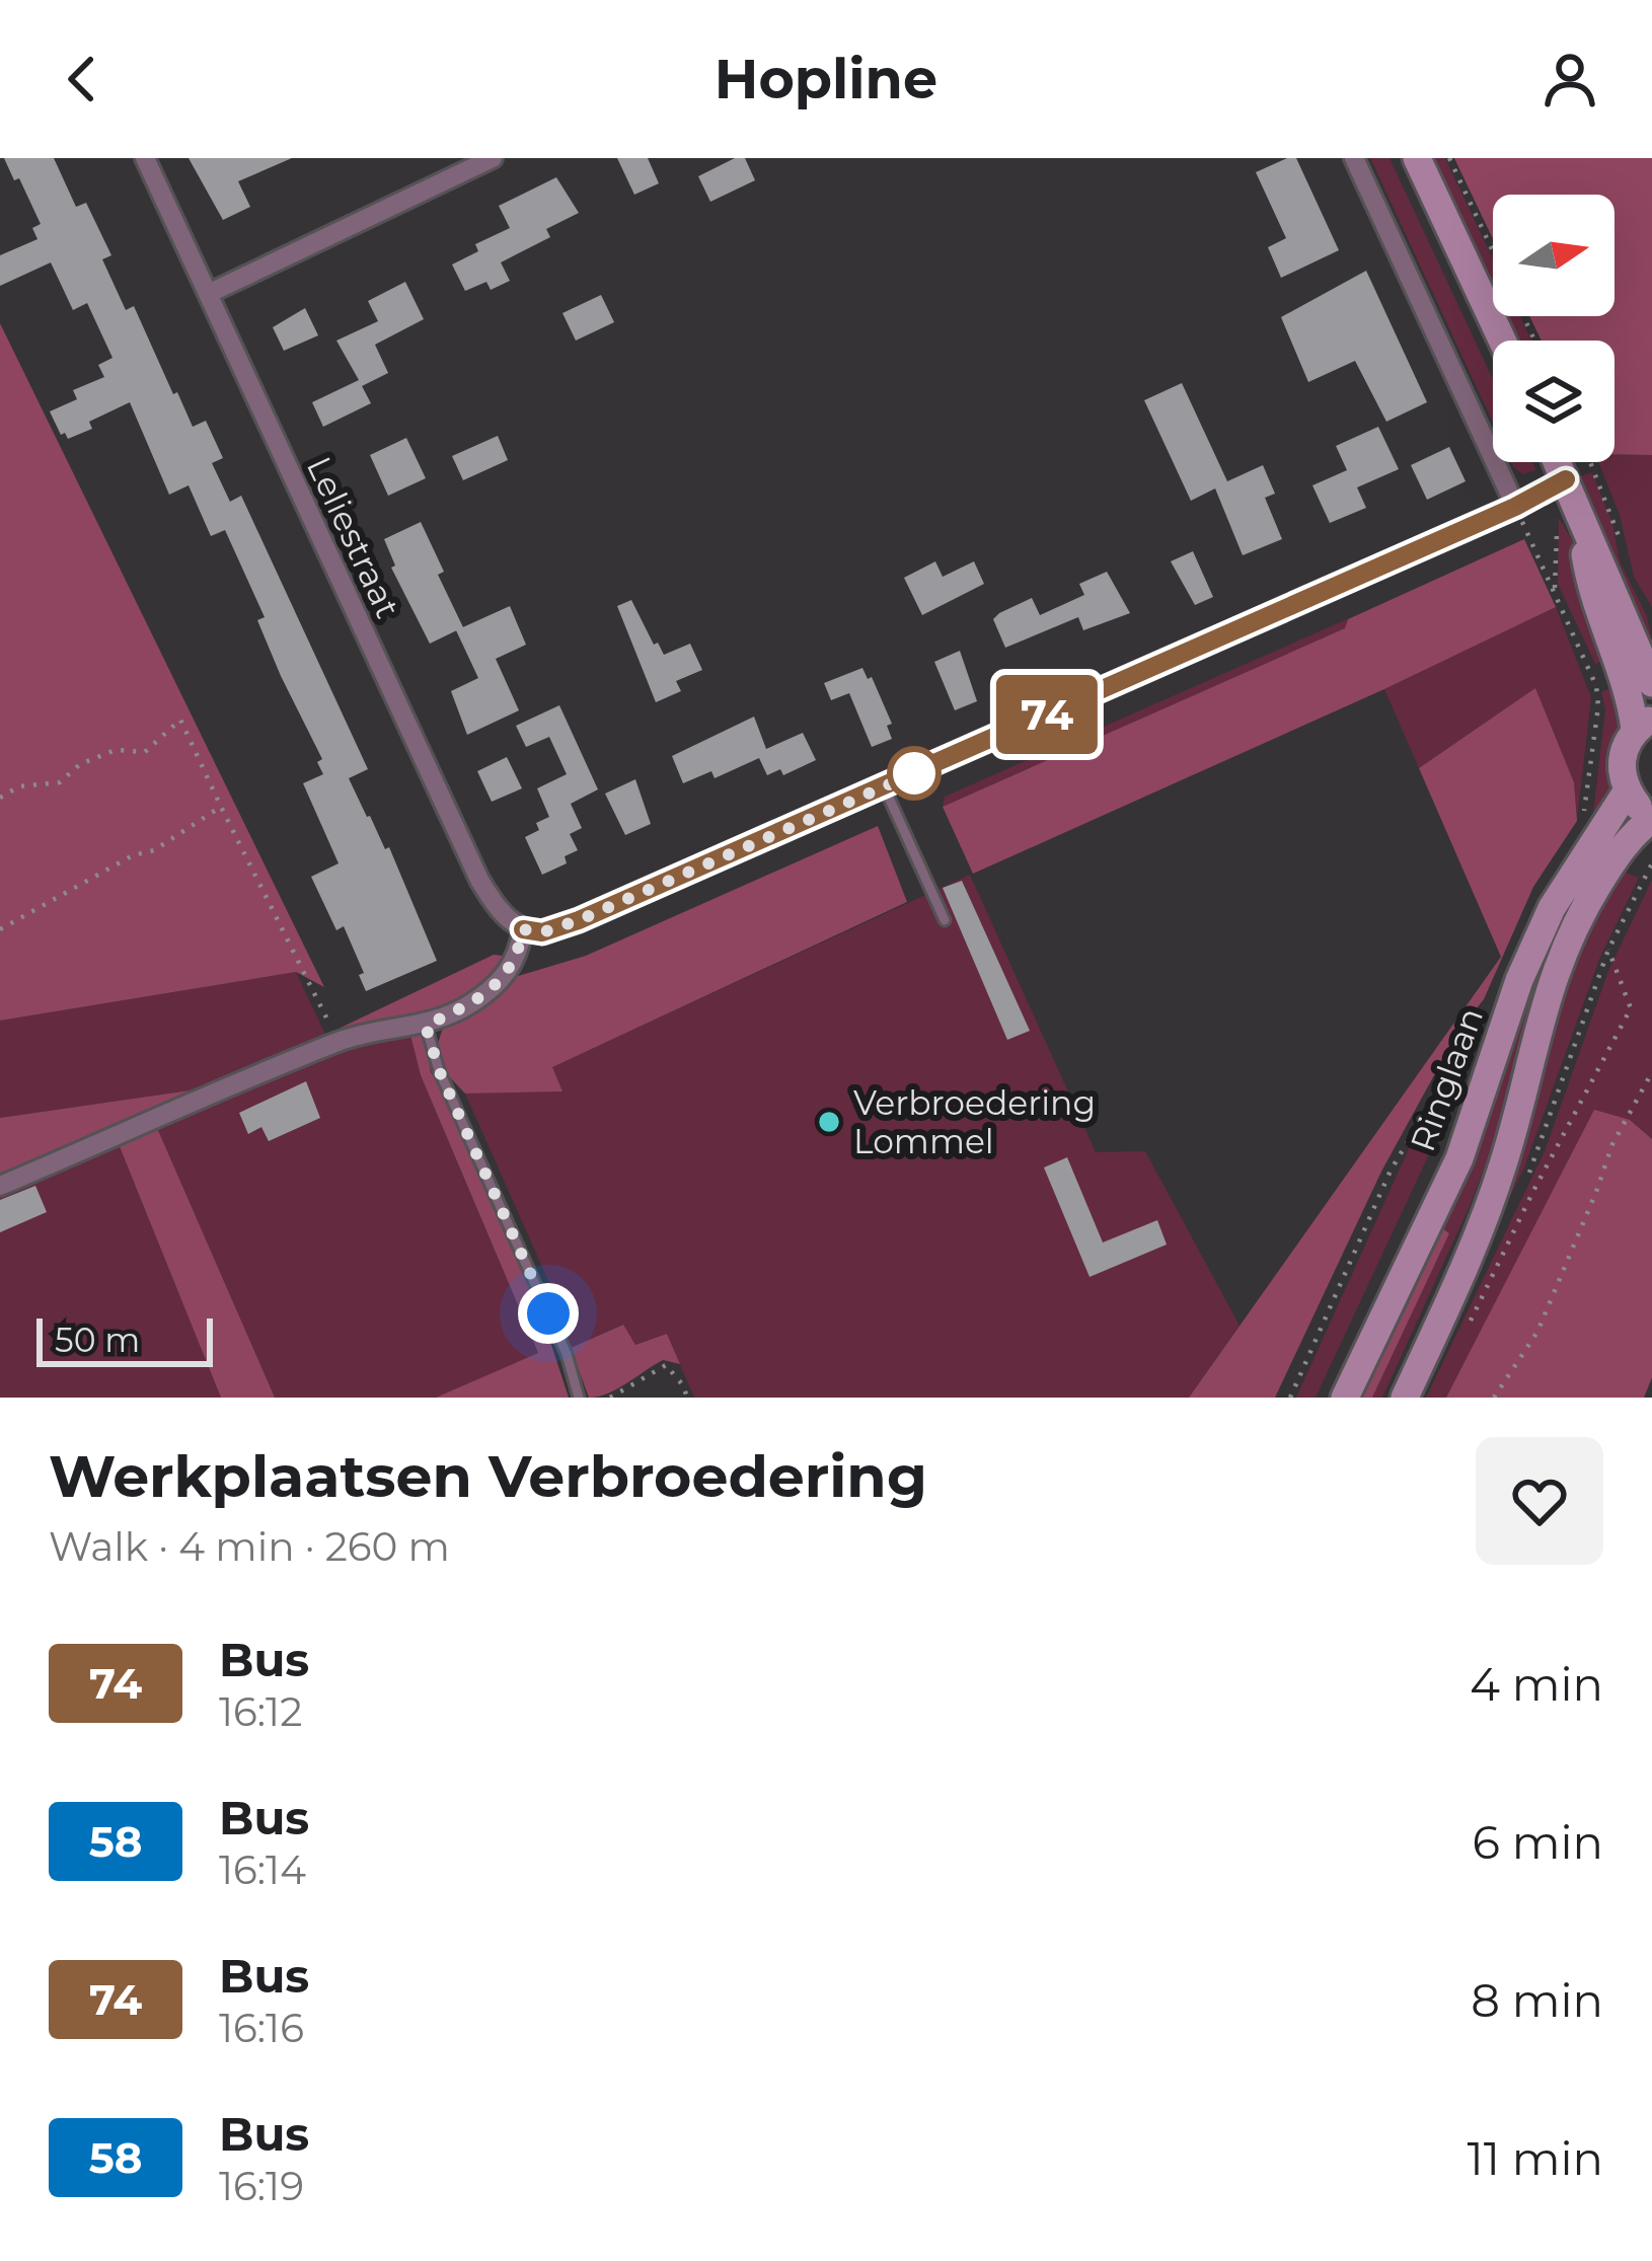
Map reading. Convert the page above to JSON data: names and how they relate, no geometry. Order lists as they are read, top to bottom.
{
  "streets": {
    "main road": ["Ringlaan"],
    "street": ["Leliestraat"]
  },
  "places": ["Verbroedering Lommel"],
  "lines": ["bus line 74"],
  "scale_bar": "50 m",
  "north": "right",
  "page": {
    "header": "Hopline",
    "on_map": "74",
    "scale": "50 m",
    "heading": ["Werkplaatsen Verbroedering", "Walk · 4 min · 260 m"],
    "list": [
      {
        "mark": "74",
        "name": "Bus",
        "note": "16:12",
        "value": "4 min"
      },
      {
        "mark": "58",
        "name": "Bus",
        "note": "16:14",
        "value": "6 min"
      },
      {
        "mark": "74",
        "name": "Bus",
        "note": "16:16",
        "value": "8 min"
      },
      {
        "mark": "58",
        "name": "Bus",
        "note": "16:19",
        "value": "11 min"
      }
    ]
  }
}
